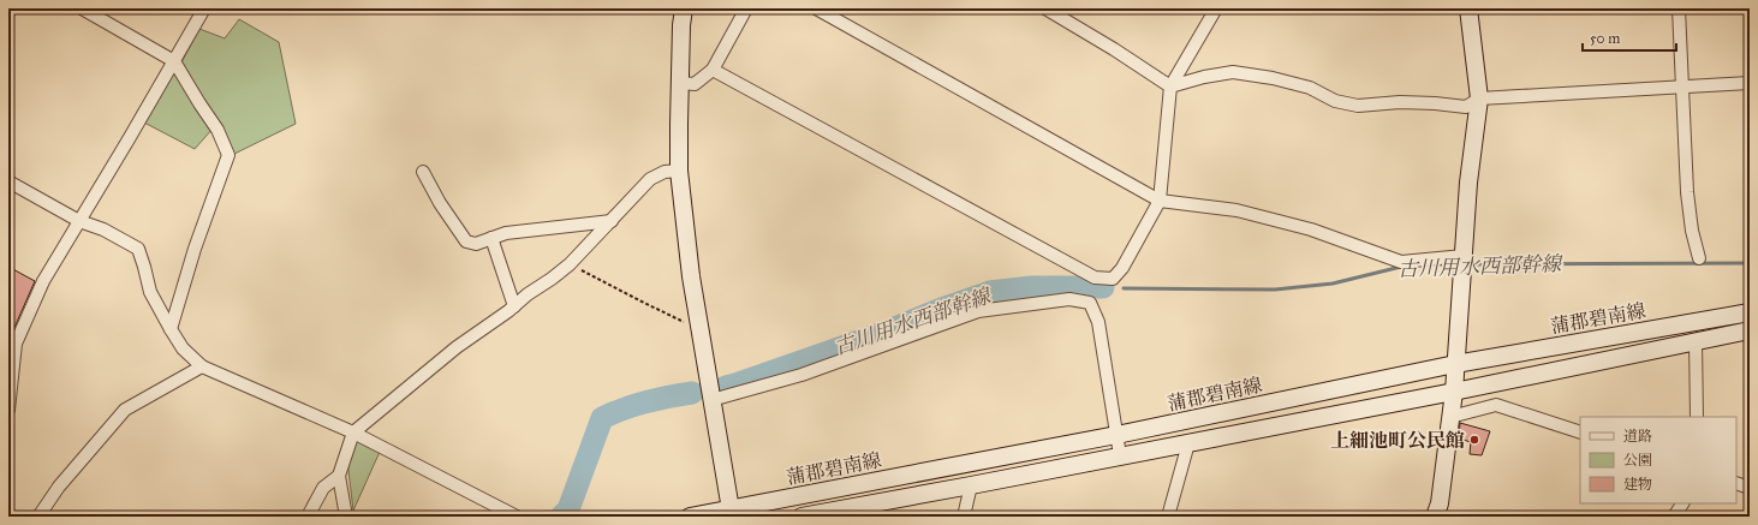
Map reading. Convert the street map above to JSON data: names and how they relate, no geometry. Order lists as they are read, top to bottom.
{
  "streets": {
    "main road": ["蒲郡碧南線"]
  },
  "water": ["古川用水西部幹線"],
  "places": ["上細池町公民館"],
  "legend": ["道路", "公園", "建物"],
  "scale_bar": "50 m"
}
